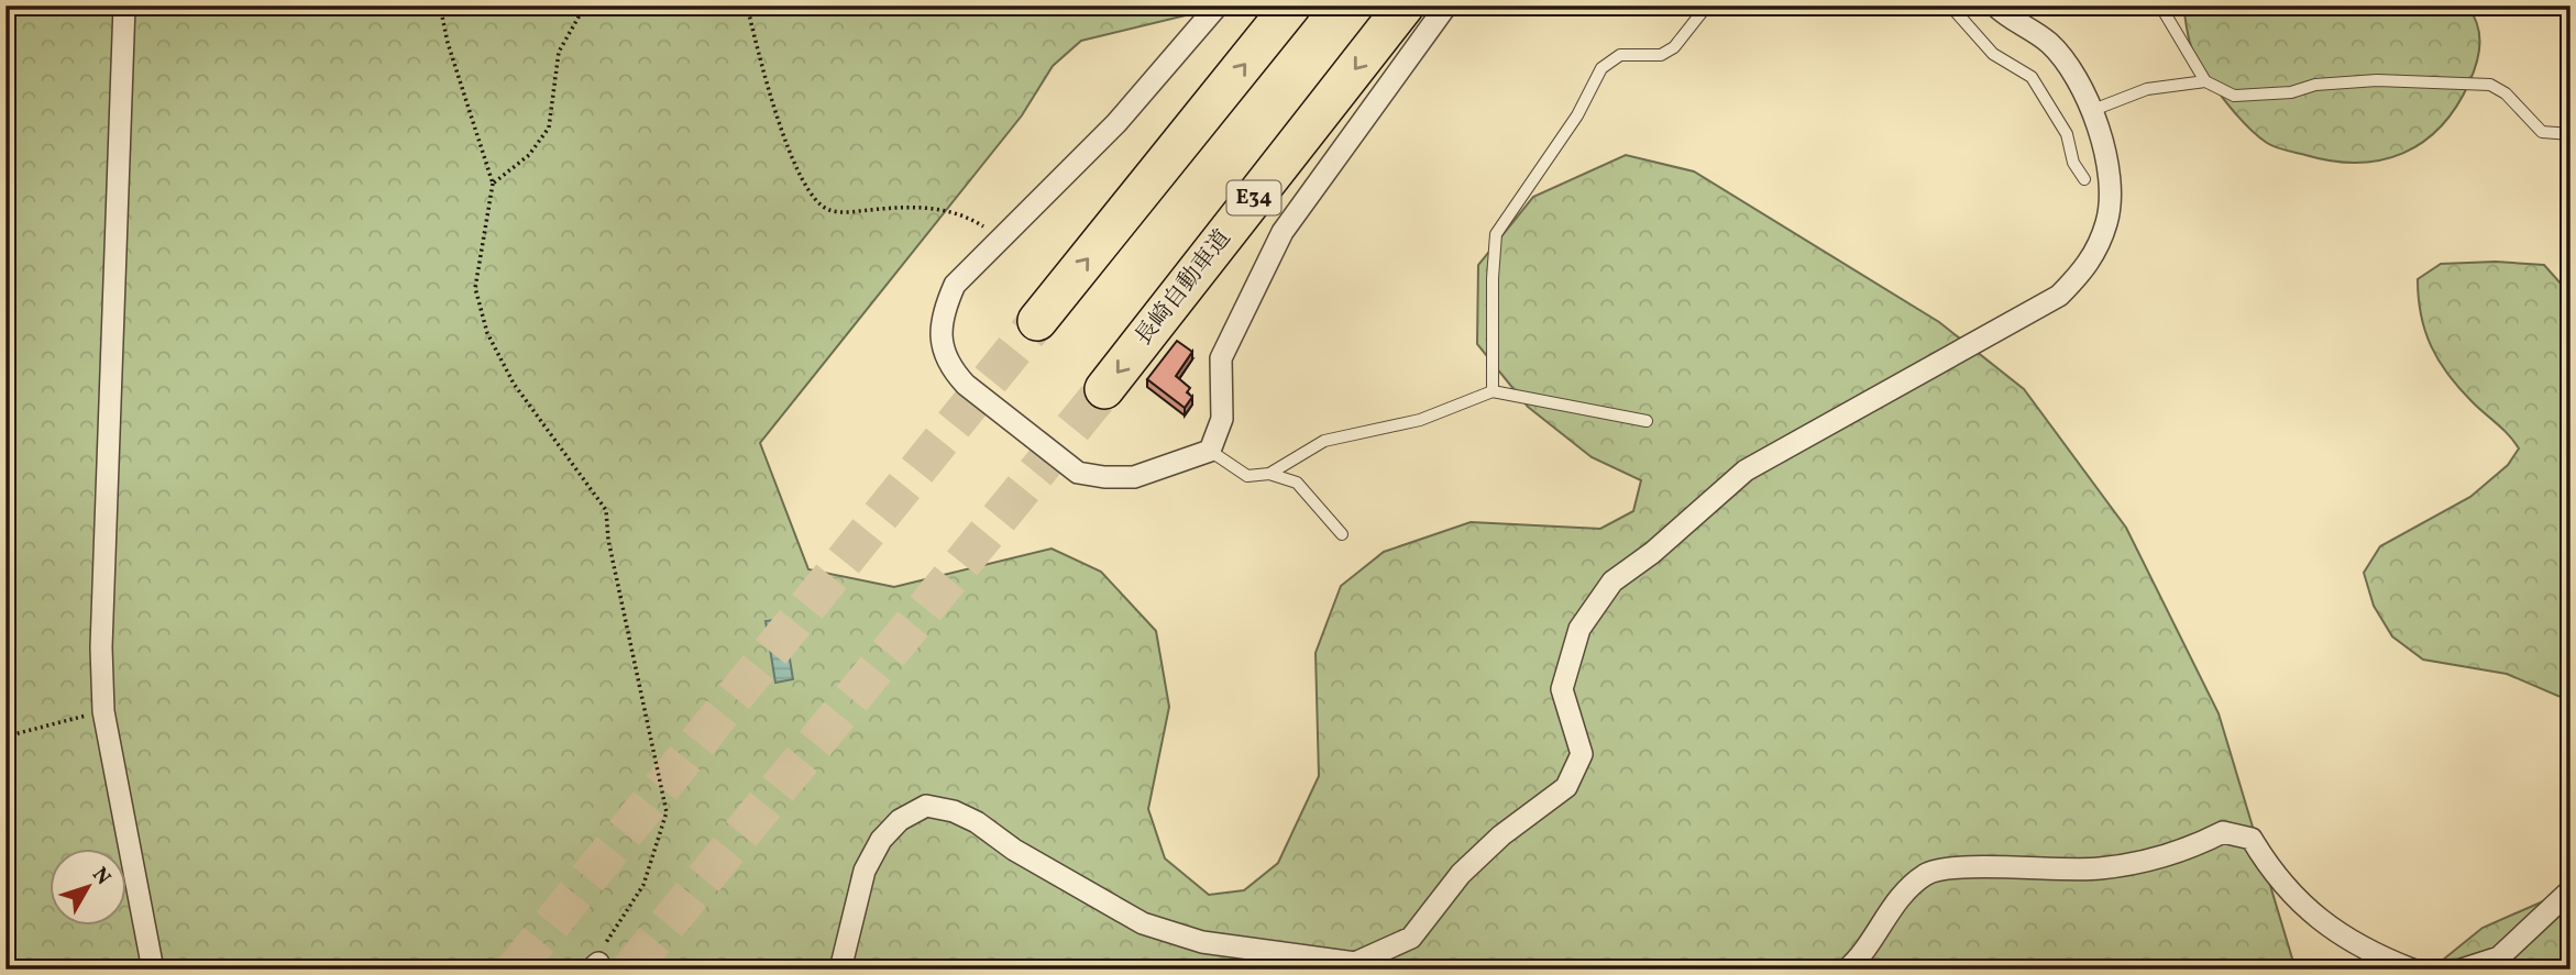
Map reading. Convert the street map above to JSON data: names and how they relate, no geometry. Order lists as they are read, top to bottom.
{
  "streets": {
    "highway": ["E34", "長崎自動車道"]
  },
  "north": "top right"
}
